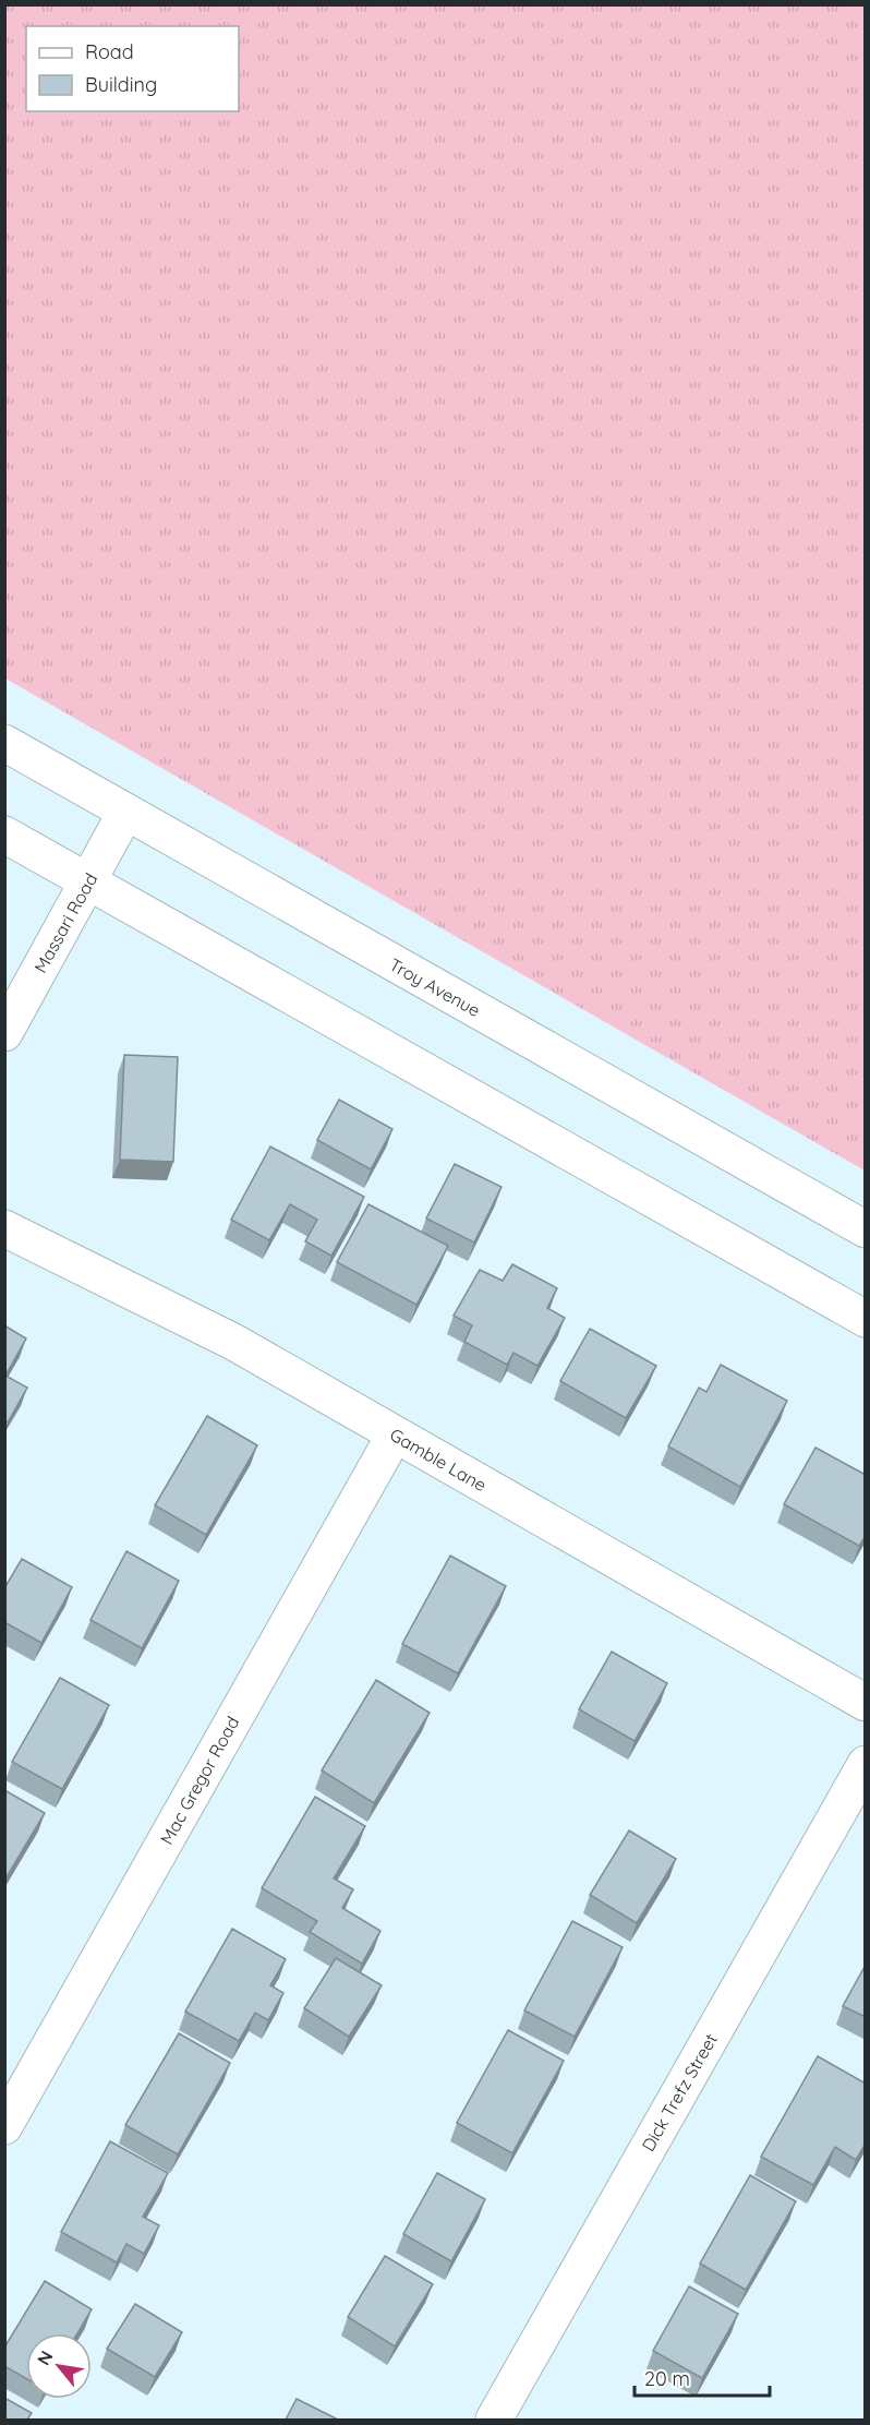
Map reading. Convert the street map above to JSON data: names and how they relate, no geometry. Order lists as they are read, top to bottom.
{
  "streets": {
    "street": [
      "Massari Road",
      "Troy Avenue",
      "Gamble Lane",
      "Mac Gregor Road",
      "Dick Trefz Street"
    ]
  },
  "crossings": [
    ["Massari Road", "Troy Avenue"],
    ["Gamble Lane", "Mac Gregor Road"]
  ],
  "legend": ["Road", "Building"],
  "scale_bar": "20 m",
  "north": "top left"
}
